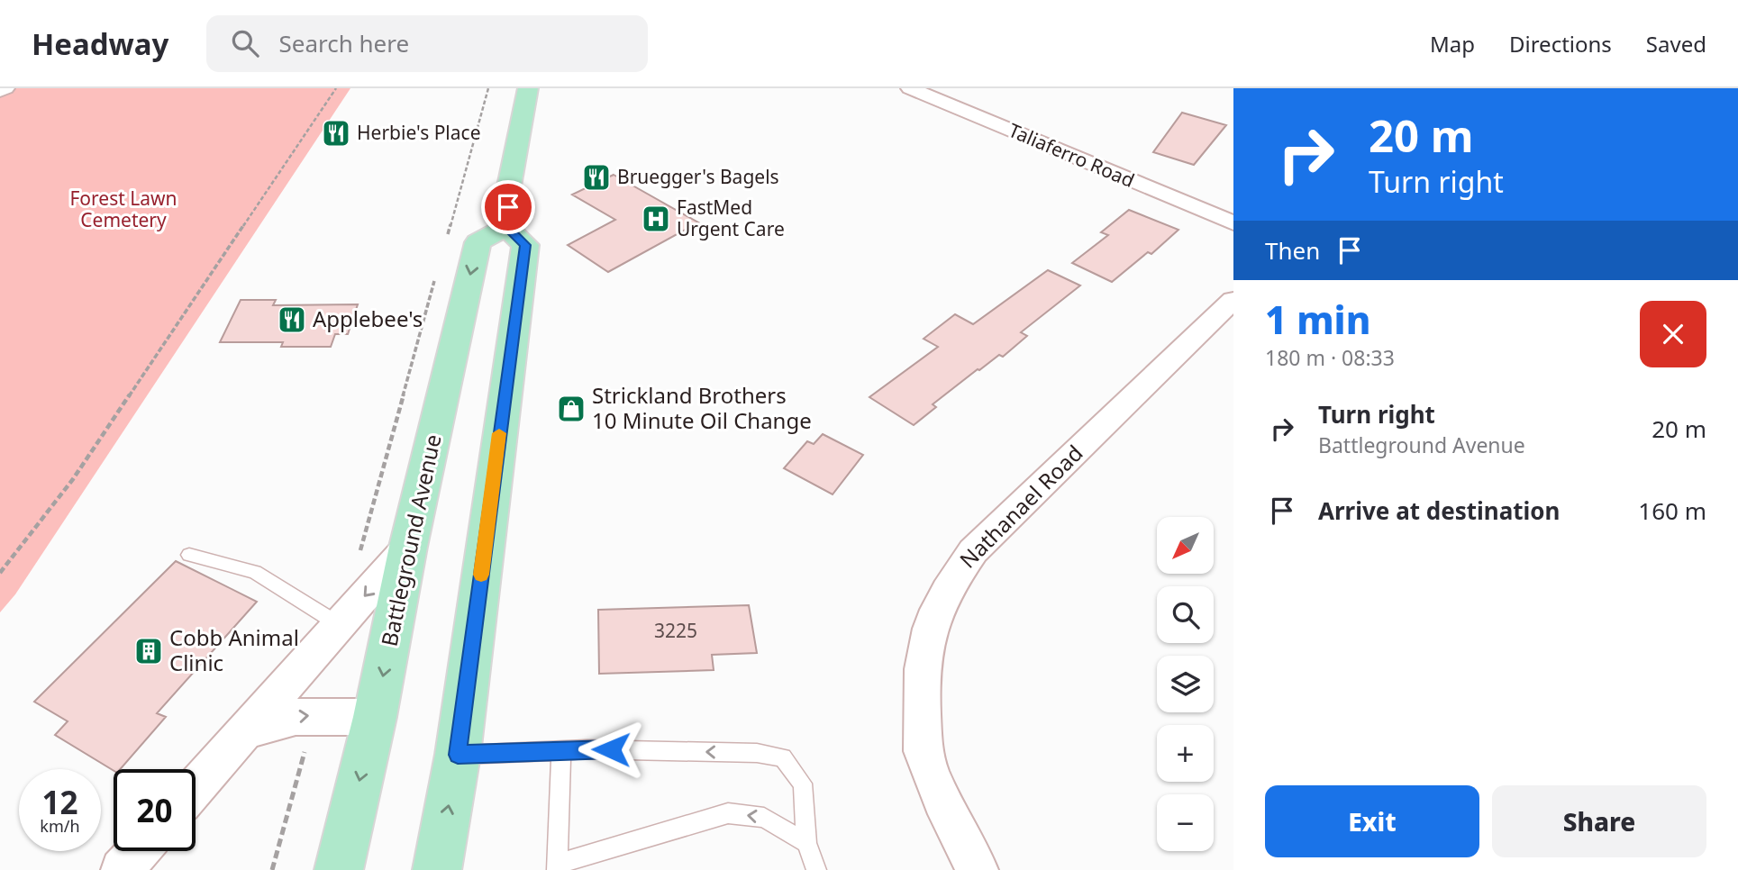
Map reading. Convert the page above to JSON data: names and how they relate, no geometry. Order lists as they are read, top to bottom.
{
  "streets": {
    "main road": ["Battleground Avenue"],
    "street": ["Taliaferro Road", "Nathanael Road"]
  },
  "parks": ["Forest Lawn Cemetery"],
  "places": {
    "restaurant": ["Herbie's Place", "Bruegger's Bagels", "Applebee's"],
    "hospital": ["FastMed Urgent Care"],
    "shop": ["Strickland Brothers 10 Minute Oil Change"],
    "building": ["Cobb Animal Clinic"]
  },
  "house_numbers": ["3225"],
  "north": "bottom left",
  "page": {
    "header": "Headway",
    "search": "Search here",
    "nav": ["Map", "Directions", "Saved"],
    "turn": ["20 m", "Turn right"],
    "then": "Then",
    "heading": ["1 min", "180 m · 08:33"],
    "list": [
      {
        "name": "Turn right",
        "note": "Battleground Avenue",
        "value": "20 m"
      },
      {
        "name": "Arrive at destination",
        "value": "160 m"
      }
    ],
    "map_buttons": ["+", "−"],
    "speed": "12 km/h",
    "limit": "20",
    "buttons": ["Exit", "Share"]
  }
}
